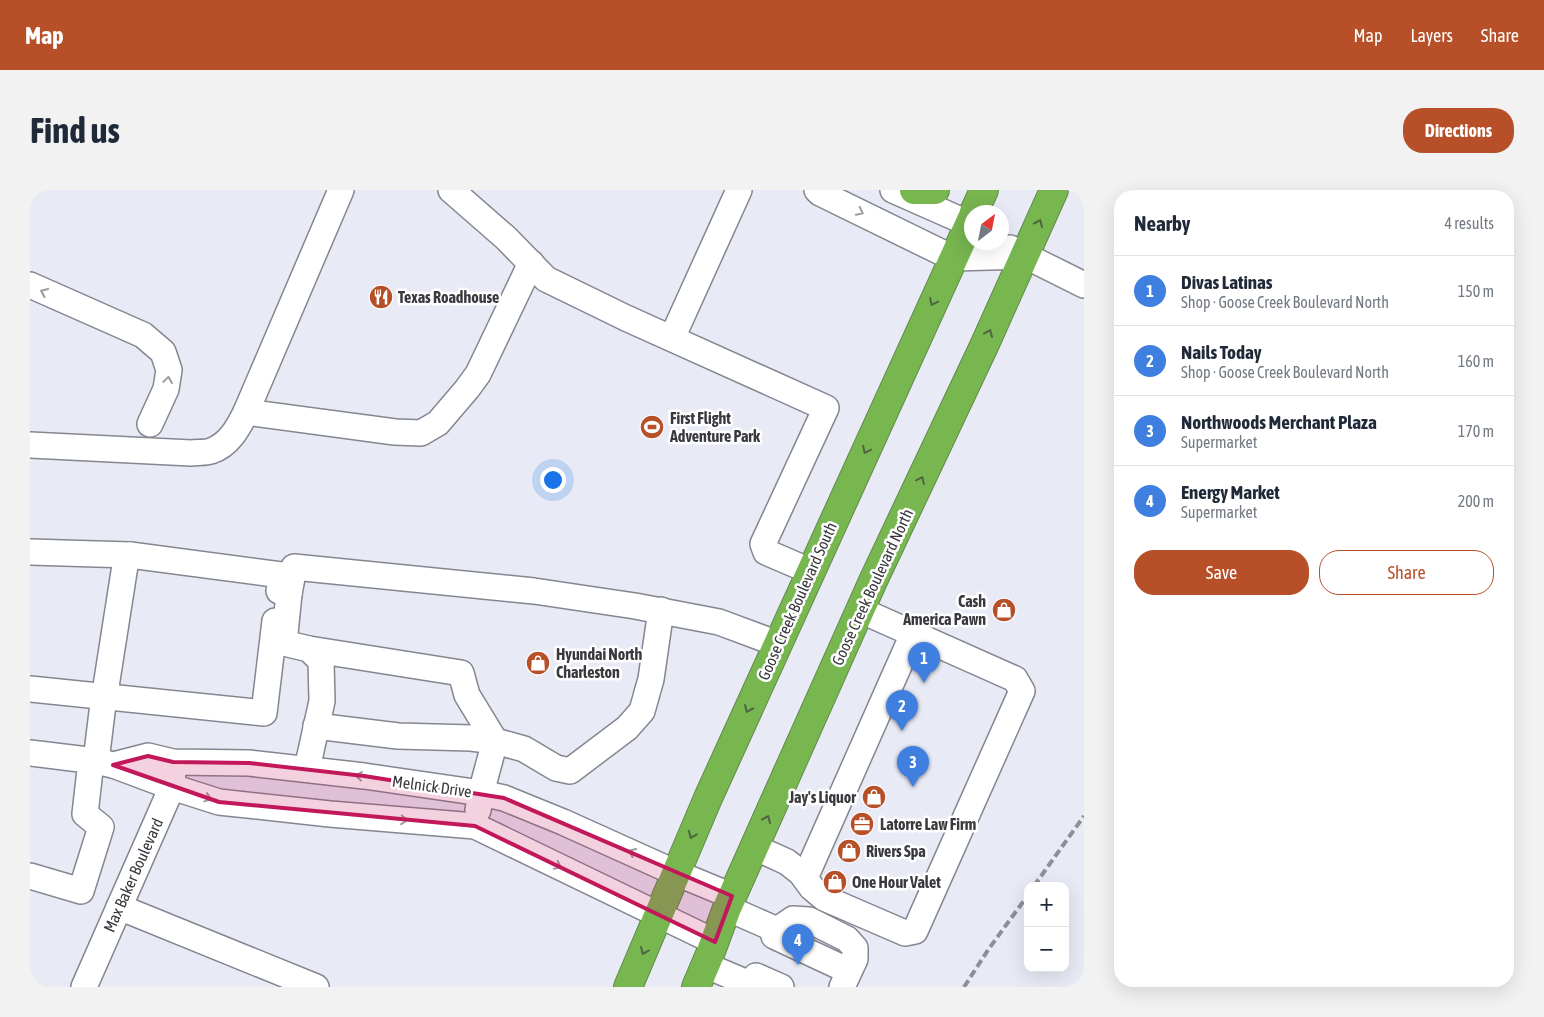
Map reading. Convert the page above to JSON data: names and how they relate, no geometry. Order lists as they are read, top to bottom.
{
  "streets": {
    "highway": ["Goose Creek Boulevard North", "Goose Creek Boulevard South"],
    "street": ["Melnick Drive", "Max Baker Boulevard"]
  },
  "crossings": [
    ["Goose Creek Boulevard North", "Melnick Drive"],
    ["Goose Creek Boulevard South", "Melnick Drive"],
    ["Melnick Drive", "Max Baker Boulevard"]
  ],
  "one_way": ["Goose Creek Boulevard North", "Goose Creek Boulevard South"],
  "places": {
    "restaurant": ["Texas Roadhouse"],
    "sports": ["First Flight Adventure Park"],
    "shop": [
      "Cash America Pawn",
      "Hyundai North Charleston",
      "Jay's Liquor",
      "Rivers Spa",
      "One Hour Valet"
    ],
    "office": ["Latorre Law Firm"]
  },
  "north": "top right",
  "page": {
    "header": "Map",
    "nav": ["Map", "Layers", "Share"],
    "buttons": [
      "Directions",
      ["Save", "Share"]
    ],
    "title": "Find us",
    "heading": ["Nearby", "4 results"],
    "list": [
      {
        "mark": "1",
        "name": "Divas Latinas",
        "note": "Shop · Goose Creek Boulevard North",
        "value": "150 m"
      },
      {
        "mark": "2",
        "name": "Nails Today",
        "note": "Shop · Goose Creek Boulevard North",
        "value": "160 m"
      },
      {
        "mark": "3",
        "name": "Northwoods Merchant Plaza",
        "note": "Supermarket",
        "value": "170 m"
      },
      {
        "mark": "4",
        "name": "Energy Market",
        "note": "Supermarket",
        "value": "200 m"
      }
    ],
    "pins": [
      "1",
      "2",
      "3",
      "4"
    ],
    "map_buttons": ["+", "−"]
  }
}
